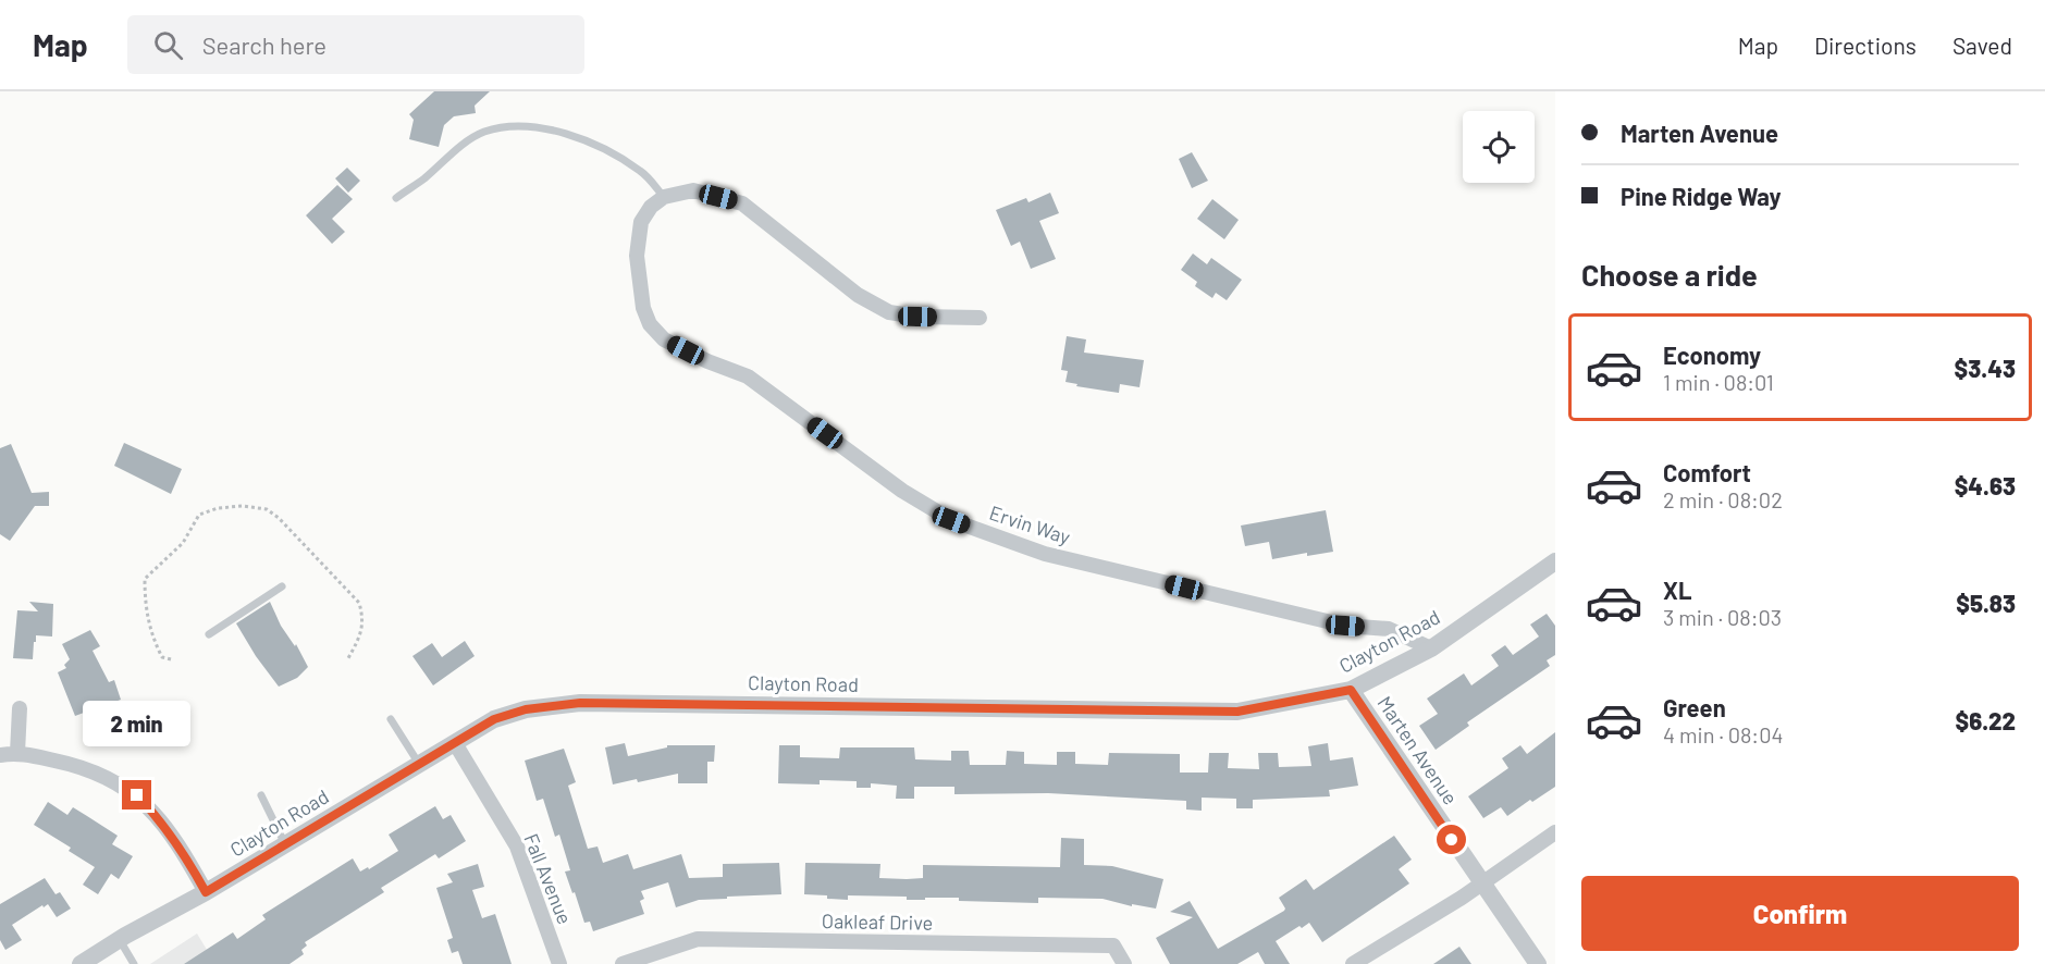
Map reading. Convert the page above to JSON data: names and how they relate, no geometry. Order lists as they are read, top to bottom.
{
  "streets": {
    "street": [
      "Ervin Way",
      "Clayton Road",
      "Marten Avenue",
      "Fall Avenue",
      "Oakleaf Drive"
    ]
  },
  "crossings": [
    ["Ervin Way", "Clayton Road"],
    ["Clayton Road", "Marten Avenue"],
    ["Clayton Road", "Fall Avenue"]
  ],
  "page": {
    "header": "Map",
    "search": "Search here",
    "nav": ["Map", "Directions", "Saved"],
    "banner": ["Marten Avenue", "Pine Ridge Way"],
    "heading": "Choose a ride",
    "list": [
      {
        "name": "Economy",
        "note": "1 min · 08:01",
        "value": "$3.43"
      },
      {
        "name": "Comfort",
        "note": "2 min · 08:02",
        "value": "$4.63"
      },
      {
        "name": "XL",
        "note": "3 min · 08:03",
        "value": "$5.83"
      },
      {
        "name": "Green",
        "note": "4 min · 08:04",
        "value": "$6.22"
      }
    ],
    "bubble": "2 min",
    "buttons": "Confirm"
  }
}
